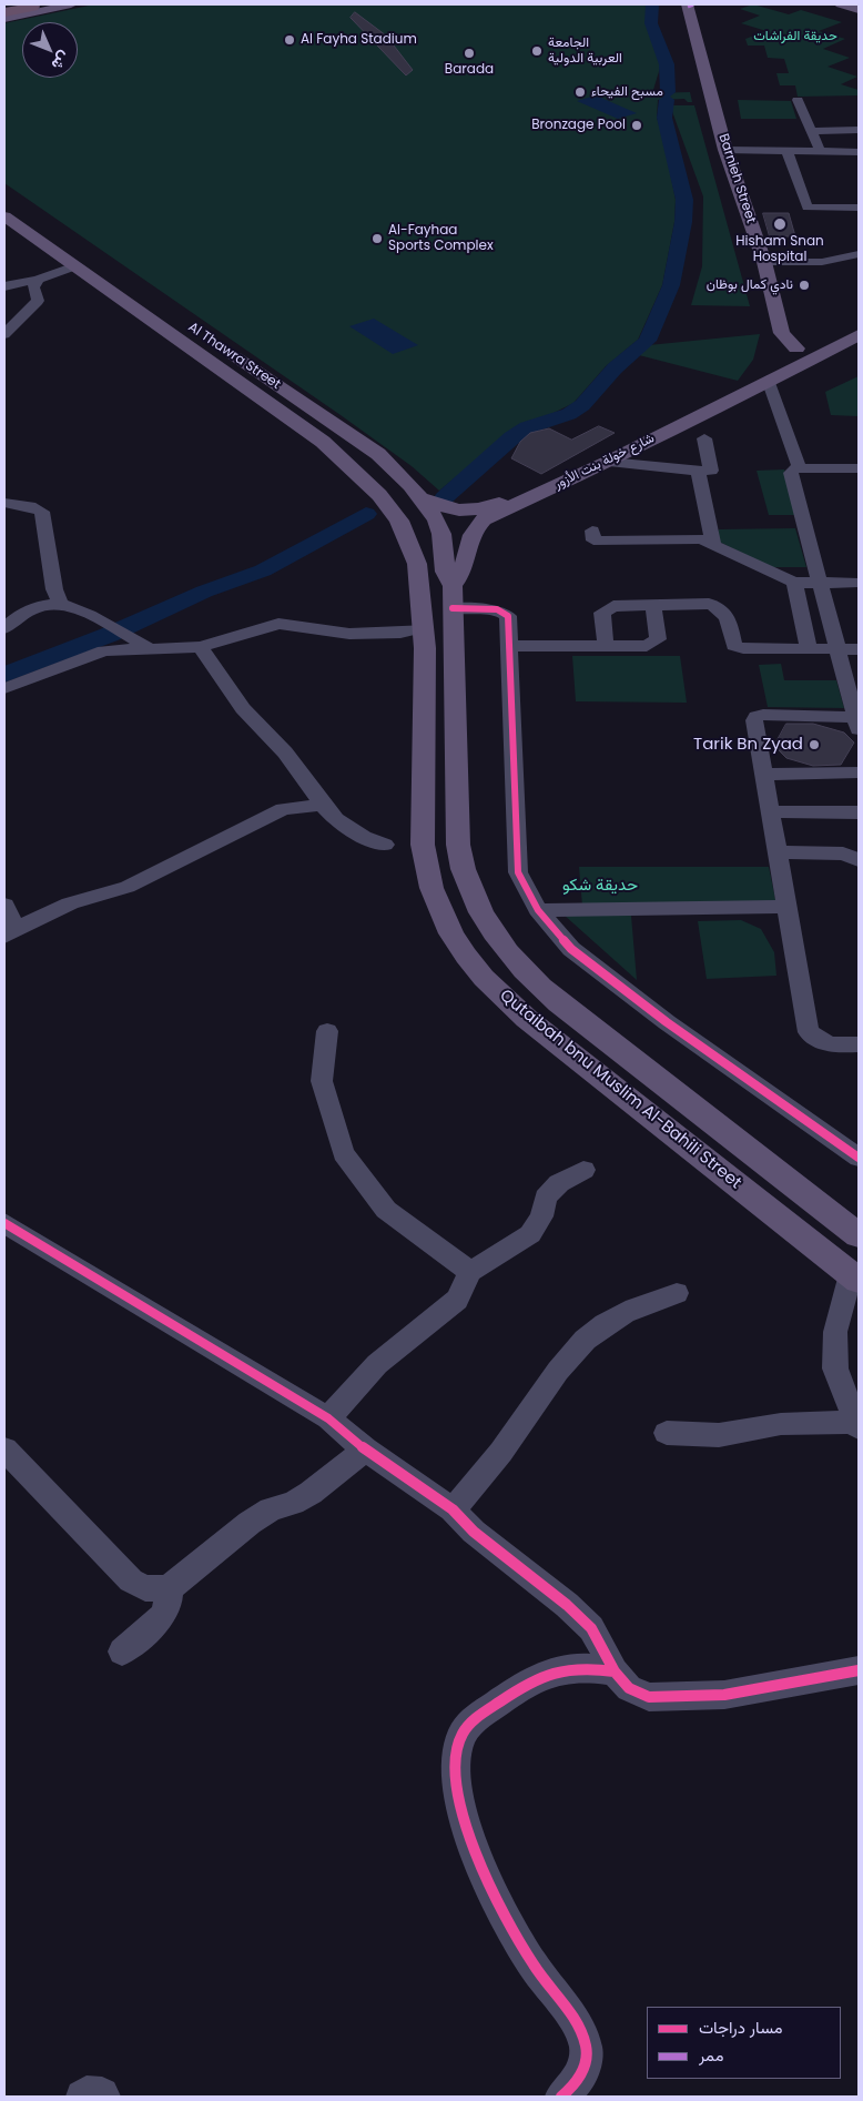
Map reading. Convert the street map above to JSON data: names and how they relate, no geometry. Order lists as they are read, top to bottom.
{
  "streets": {
    "main road": [
      "Barnieh Street",
      "Al Thawra Street",
      "شارع خولة بنت الأزور",
      "Qutaibah bnu Muslim Al-Bahili Street"
    ]
  },
  "crossings": [
    ["Barnieh Street", "شارع خولة بنت الأزور"],
    ["Al Thawra Street", "شارع خولة بنت الأزور"],
    ["Al Thawra Street", "Qutaibah bnu Muslim Al-Bahili Street"]
  ],
  "parks": ["حديقة الفراشات", "حديقة شكو"],
  "places": [
    "Al Fayha Stadium",
    "الجامعة العربية الدولية",
    "Barada",
    "مسبح الفيحاء",
    "Bronzage Pool",
    "Hisham Snan Hospital",
    "Al-Fayhaa Sports Complex",
    "نادي كمال بوظان",
    "Tarik Bn Zyad"
  ],
  "legend": ["مسار دراجات", "ممر"],
  "north": "bottom right"
}
